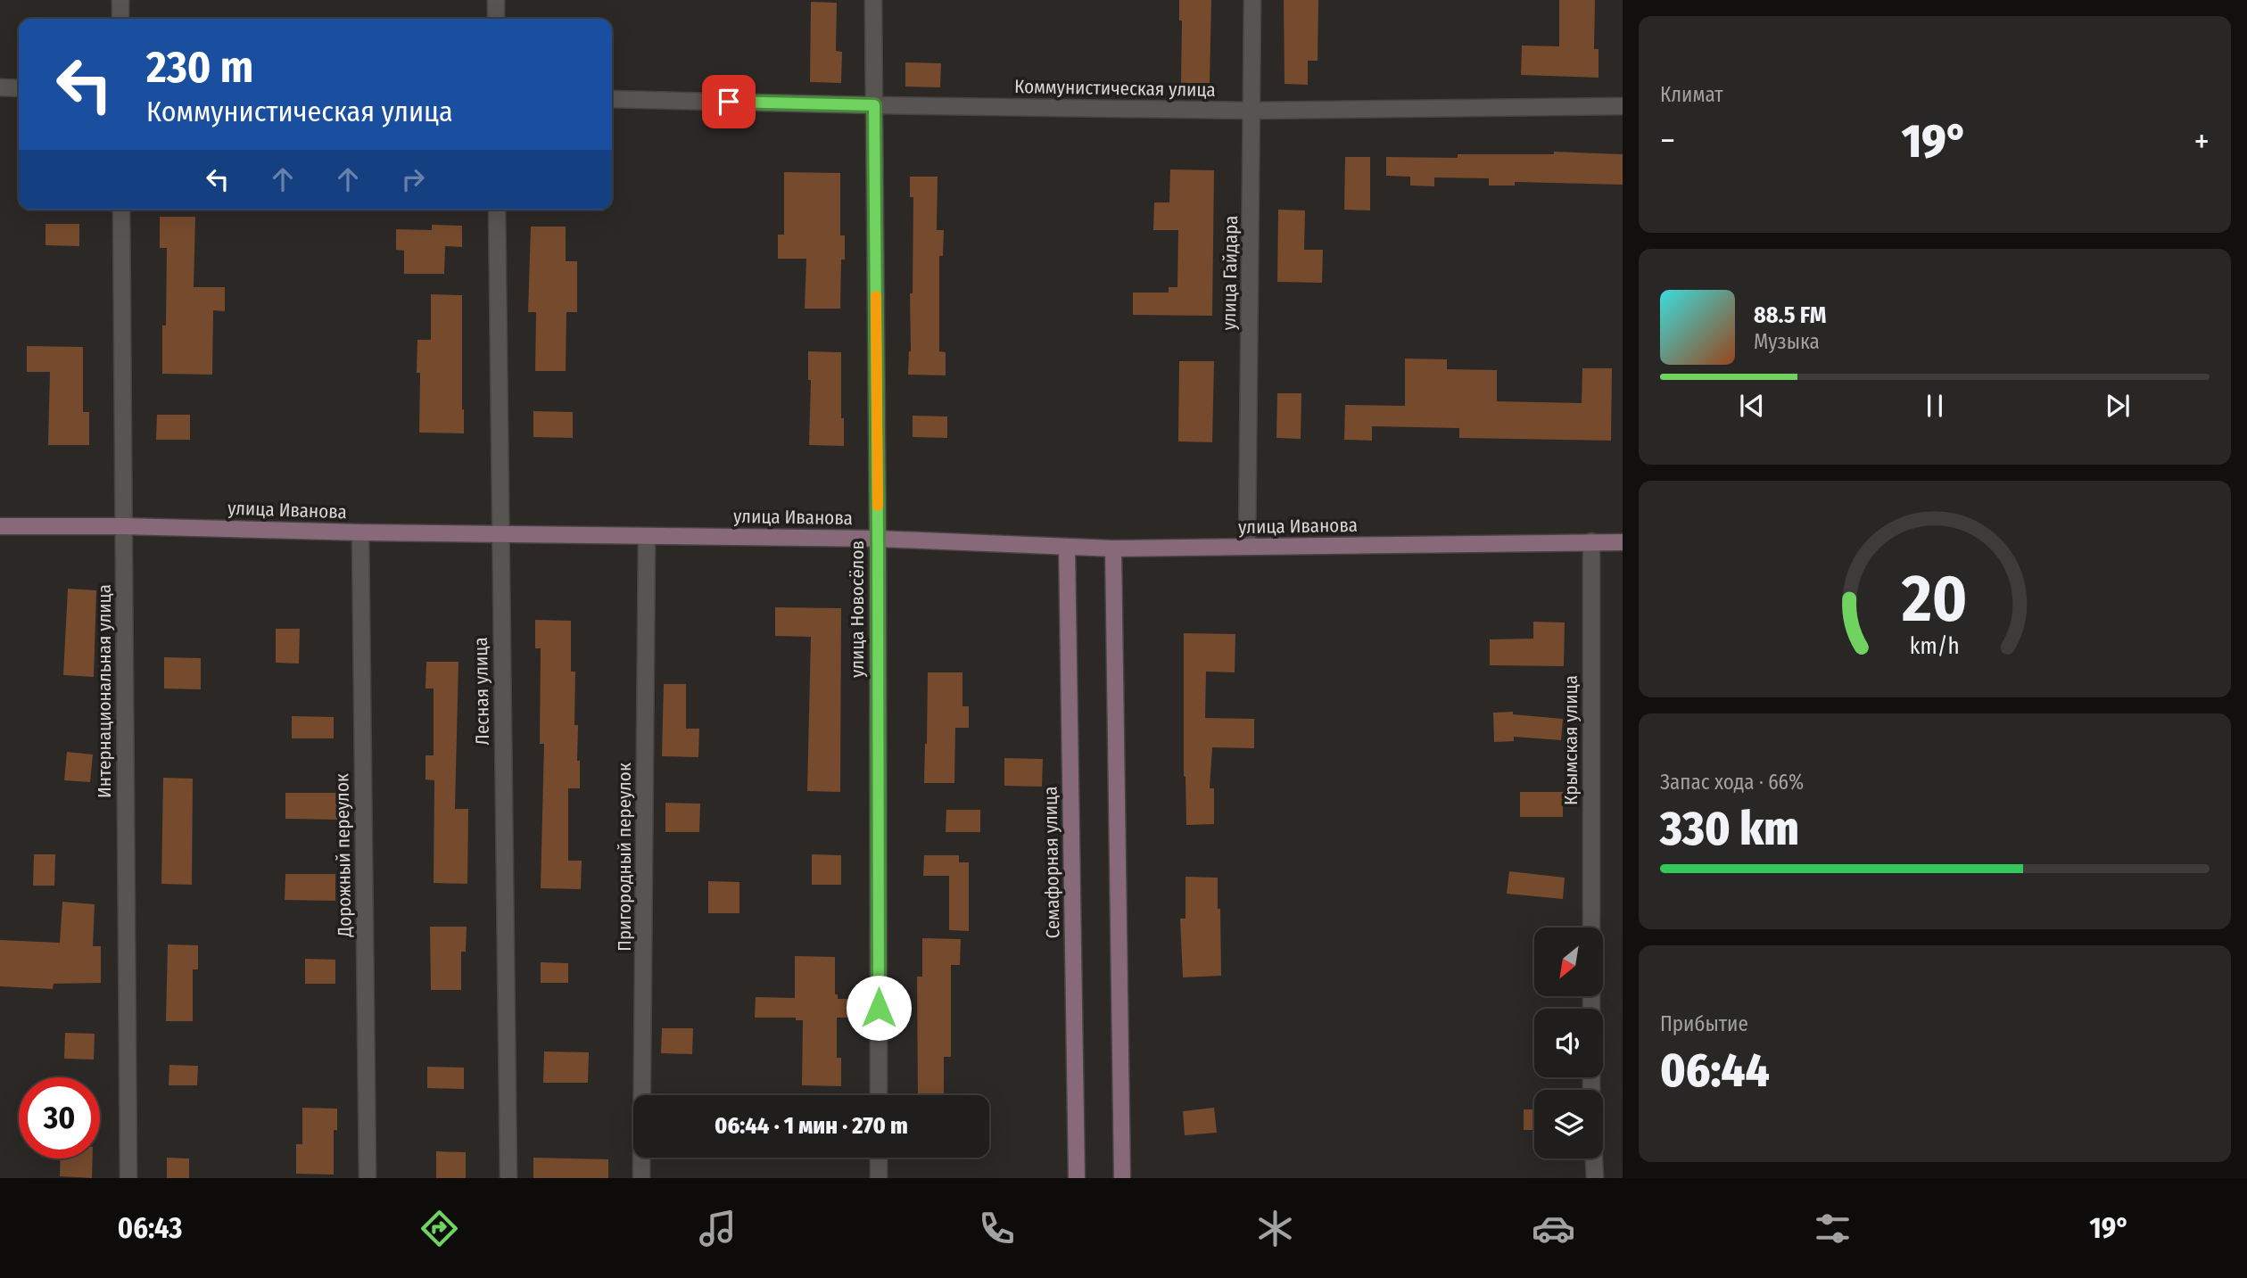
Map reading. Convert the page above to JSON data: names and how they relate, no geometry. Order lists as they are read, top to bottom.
{
  "streets": {
    "street": [
      "Коммунистическая улица",
      "улица Гайдара",
      "улица Иванова",
      "улица Новосёлов",
      "Интернациональная улица",
      "Лесная улица",
      "Крымская улица",
      "Дорожный переулок",
      "Пригородный переулок",
      "Семафорная улица"
    ]
  },
  "crossings": [
    ["Коммунистическая улица", "улица Гайдара"],
    ["Коммунистическая улица", "улица Новосёлов"],
    ["улица Гайдара", "улица Иванова"],
    ["улица Иванова", "улица Новосёлов"],
    ["улица Иванова", "Интернациональная улица"],
    ["улица Иванова", "Лесная улица"],
    ["улица Иванова", "Крымская улица"],
    ["улица Иванова", "Дорожный переулок"],
    ["улица Иванова", "Пригородный переулок"],
    ["улица Иванова", "Семафорная улица"]
  ],
  "north": "bottom left",
  "page": {
    "tile": [
      "Климат",
      ["Запас хода · 66%", "330 km"],
      ["Прибытие", "06:44"]
    ],
    "turn": ["230 m", "Коммунистическая улица"],
    "heat": ["−", "19°", "+"],
    "song": ["88.5 FM", "Музыка"],
    "limit": "30",
    "trip": "06:44 · 1 мин · 270 m",
    "tabs": ["06:43", "19°"],
    "gauge": ["20", "km/h"]
  }
}
